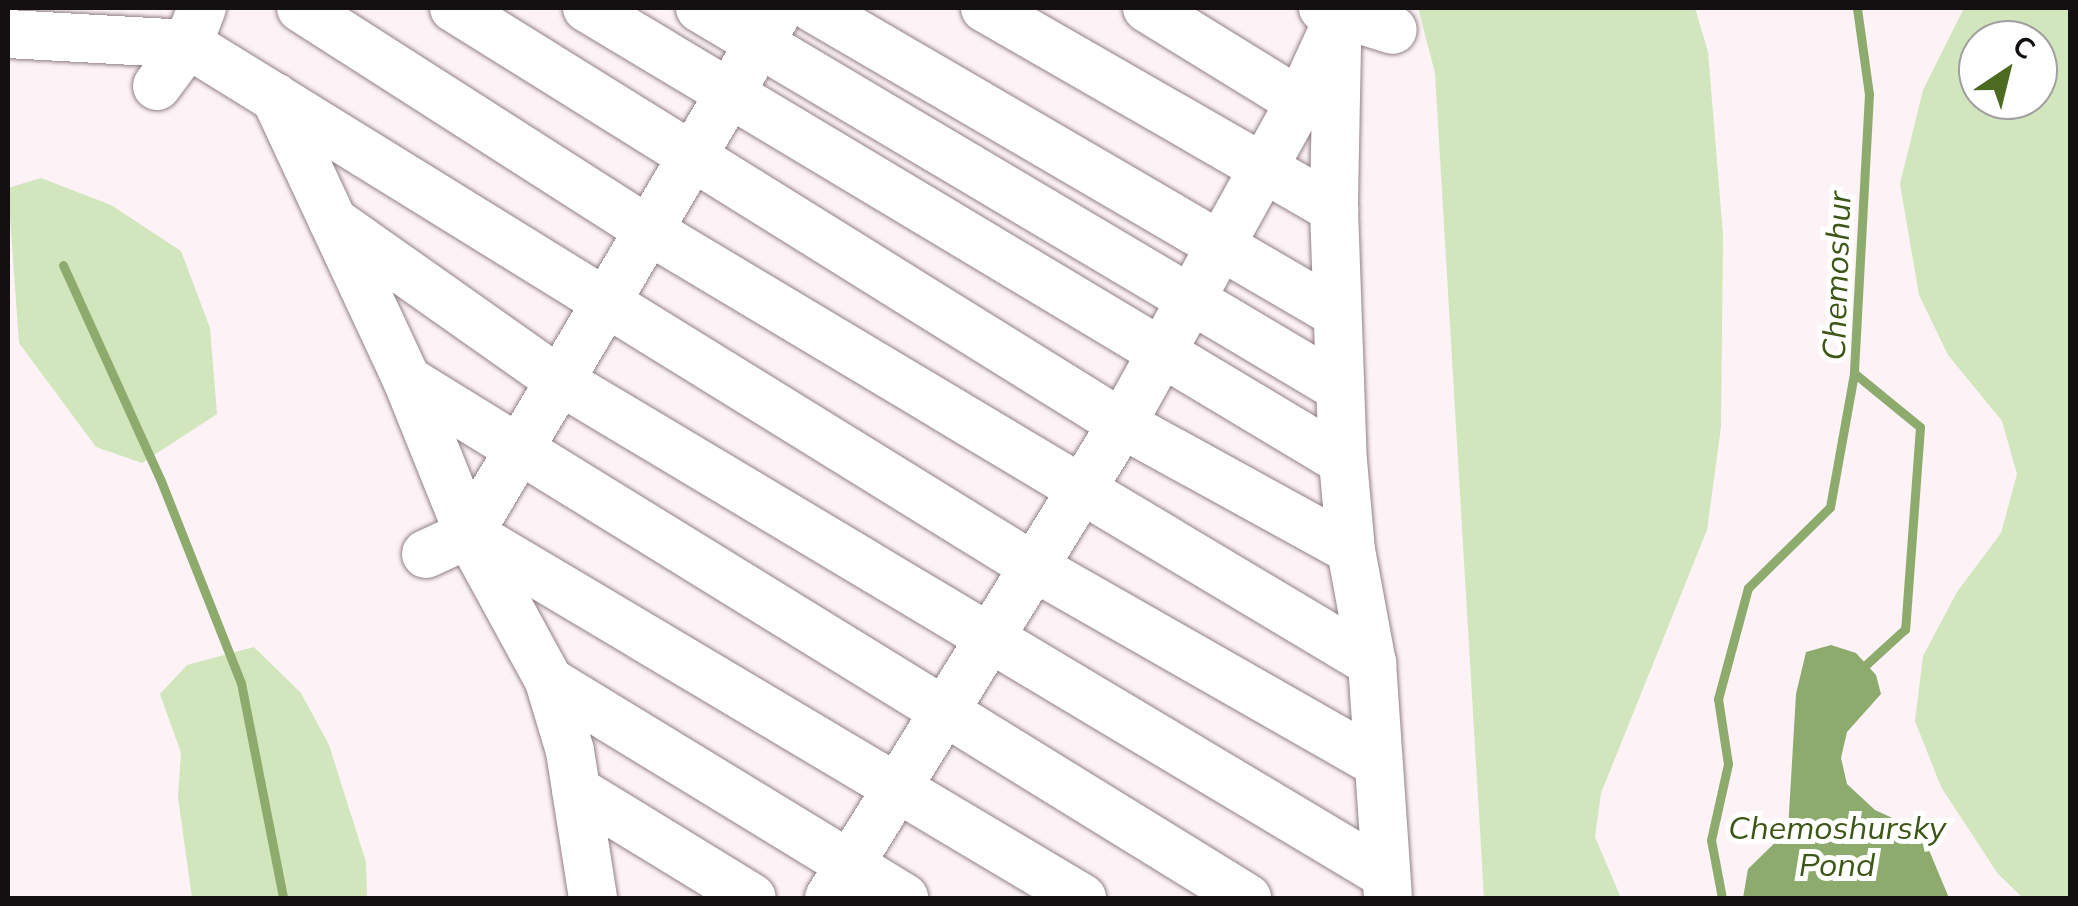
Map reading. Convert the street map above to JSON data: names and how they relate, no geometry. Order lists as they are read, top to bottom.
{
  "water": ["Chemoshur", "Chemoshursky Pond"],
  "north": "top right"
}
